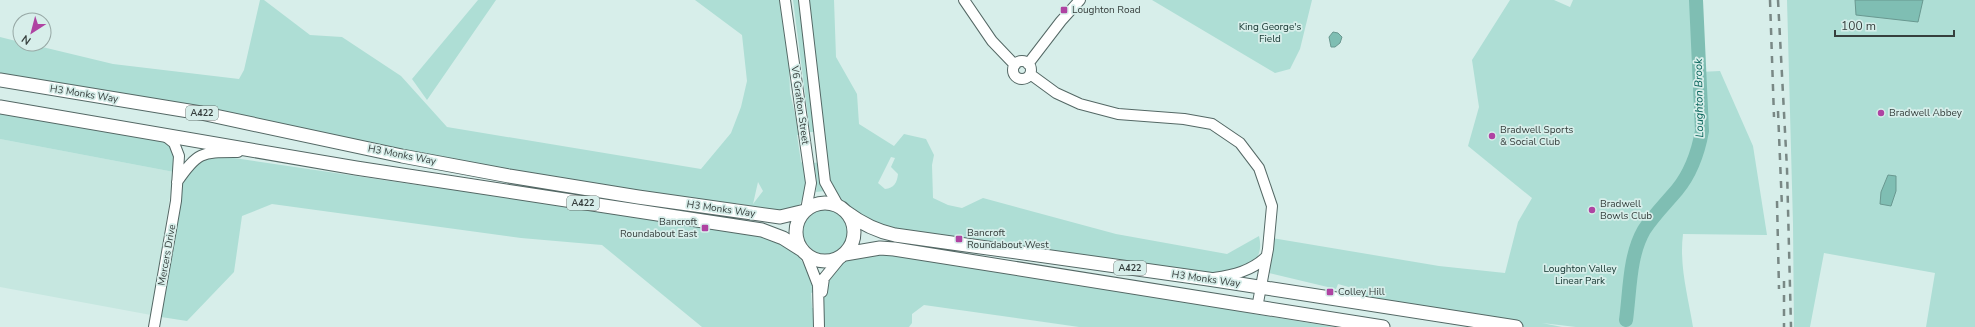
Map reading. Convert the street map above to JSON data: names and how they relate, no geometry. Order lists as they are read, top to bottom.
{
  "streets": {
    "main road": ["H3 Monks Way", "A422"],
    "street": ["V6 Grafton Street", "Mercers Drive"]
  },
  "crossings": [
    ["H3 Monks Way", "V6 Grafton Street"],
    ["H3 Monks Way", "A422"],
    ["H3 Monks Way", "Mercers Drive"],
    ["V6 Grafton Street", "A422"]
  ],
  "water": ["Loughton Brook"],
  "parks": ["King George's Field", "Loughton Valley Linear Park"],
  "places": {
    "transit": [
      "Loughton Road",
      "Bancroft Roundabout East",
      "Bancroft Roundabout West",
      "Colley Hill"
    ],
    "other": ["Bradwell Abbey", "Bradwell Sports & Social Club", "Bradwell Bowls Club"]
  },
  "scale_bar": "100 m",
  "north": "bottom left"
}
